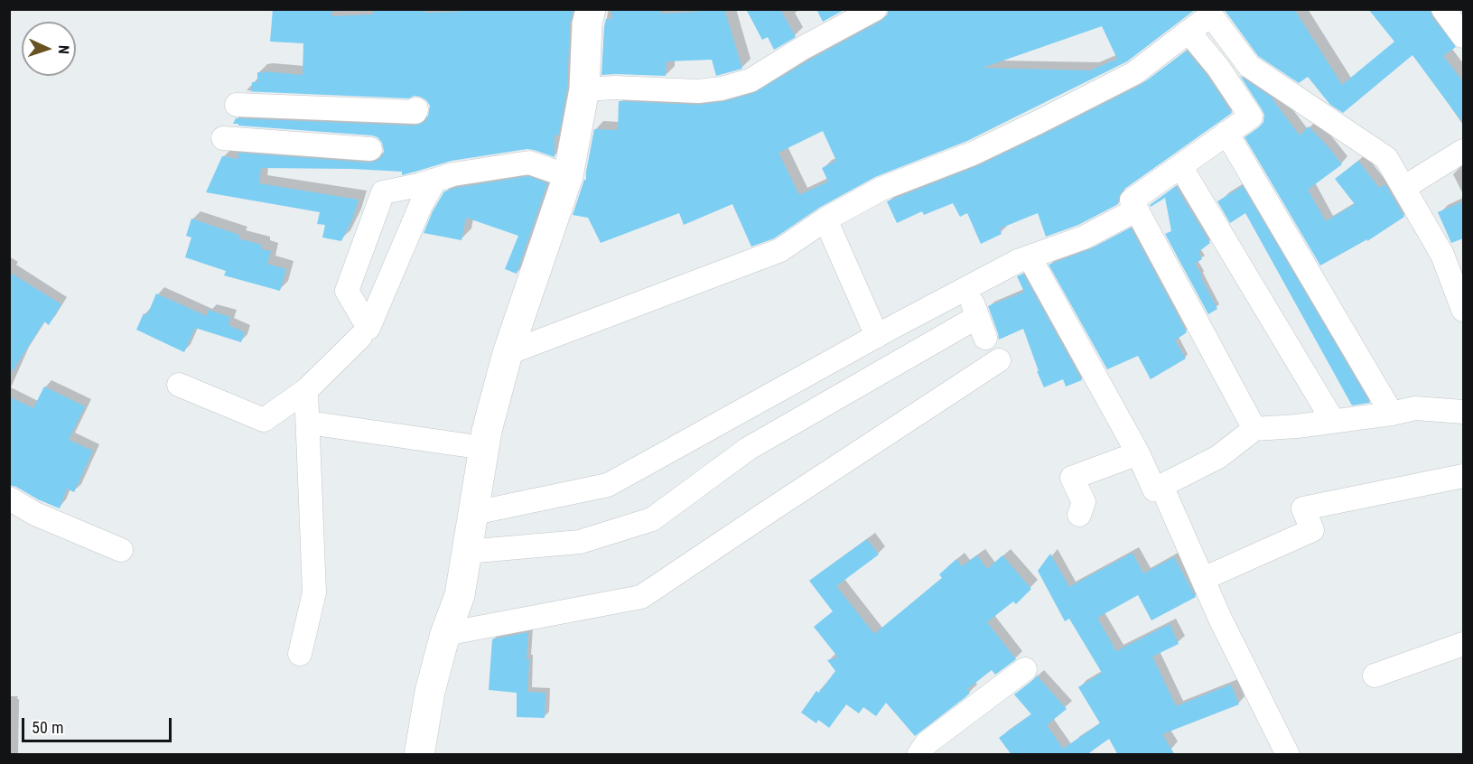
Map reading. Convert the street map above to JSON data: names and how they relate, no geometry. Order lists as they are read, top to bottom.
{
  "scale_bar": "50 m",
  "north": "right"
}
